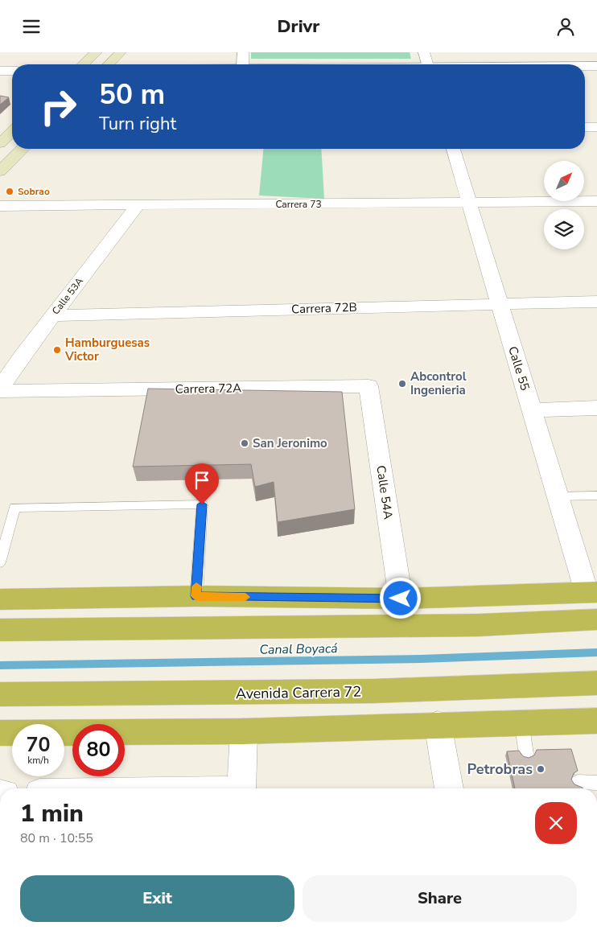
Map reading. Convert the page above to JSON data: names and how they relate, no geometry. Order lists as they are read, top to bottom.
{
  "streets": {
    "highway": ["Avenida Carrera 72"],
    "street": [
      "Carrera 73",
      "Calle 53A",
      "Carrera 72B",
      "Calle 55",
      "Carrera 72A",
      "Calle 54A"
    ]
  },
  "crossings": [
    ["Carrera 73", "Calle 53A"],
    ["Carrera 73", "Calle 55"],
    ["Calle 53A", "Carrera 72B"],
    ["Calle 53A", "Carrera 72A"],
    ["Carrera 72B", "Calle 55"],
    ["Carrera 72A", "Calle 54A"]
  ],
  "water": ["Canal Boyacá"],
  "places": [
    "Sobrao",
    "Hamburguesas Victor",
    "Abcontrol Ingenieria",
    "San Jeronimo",
    "Petrobras"
  ],
  "north": "top right",
  "page": {
    "header": "Drivr",
    "turn": ["50 m", "Turn right"],
    "speed": "70 km/h",
    "limit": "80",
    "heading": ["1 min", "80 m · 10:55"],
    "buttons": ["Exit", "Share"]
  }
}
